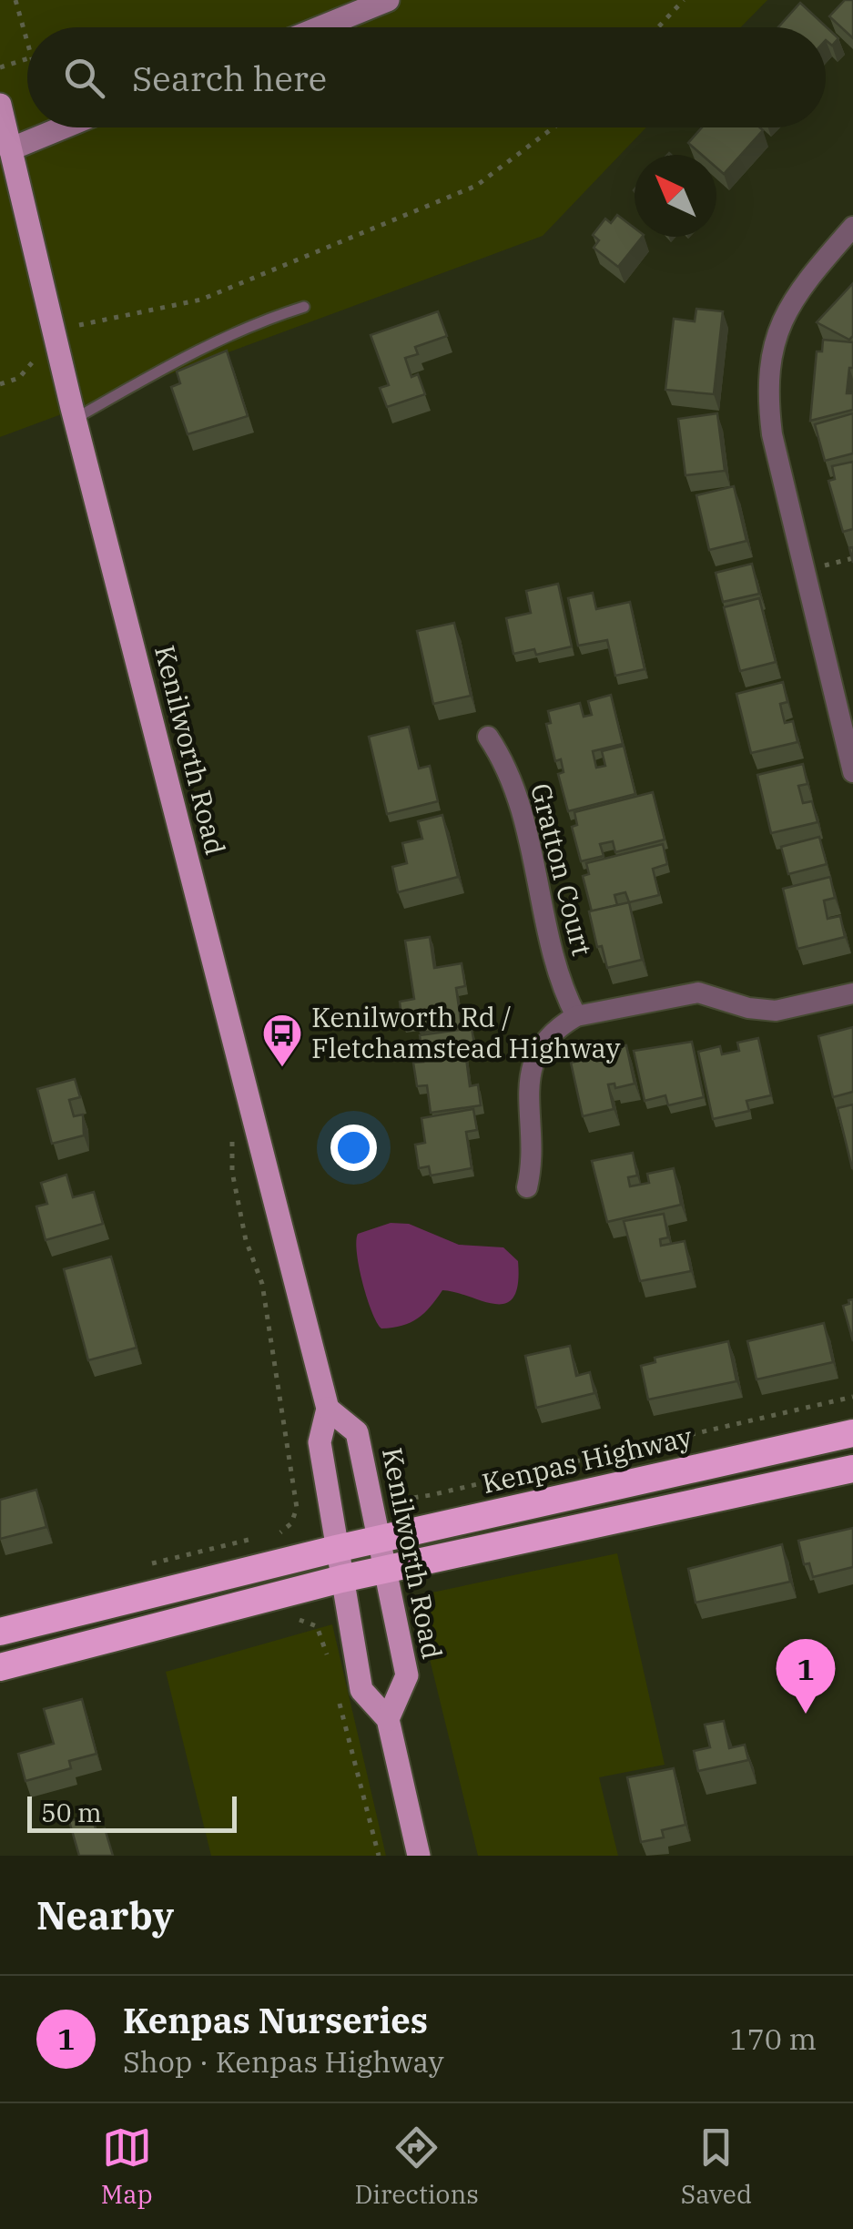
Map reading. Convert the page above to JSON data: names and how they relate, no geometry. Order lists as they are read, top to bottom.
{
  "streets": {
    "highway": ["Kenpas Highway"],
    "main road": ["Kenilworth Road"],
    "street": ["Gratton Court"]
  },
  "crossings": [
    ["Kenilworth Road", "Kenpas Highway"]
  ],
  "places": {
    "bus stop": ["Kenilworth Rd / Fletchamstead Highway"]
  },
  "scale_bar": "50 m",
  "north": "top left",
  "page": {
    "search": "Search here",
    "pins": "1",
    "scale": "50 m",
    "heading": "Nearby",
    "list": [
      {
        "mark": "1",
        "name": "Kenpas Nurseries",
        "note": "Shop · Kenpas Highway",
        "value": "170 m"
      }
    ],
    "nav": ["Map", "Directions", "Saved"]
  }
}
